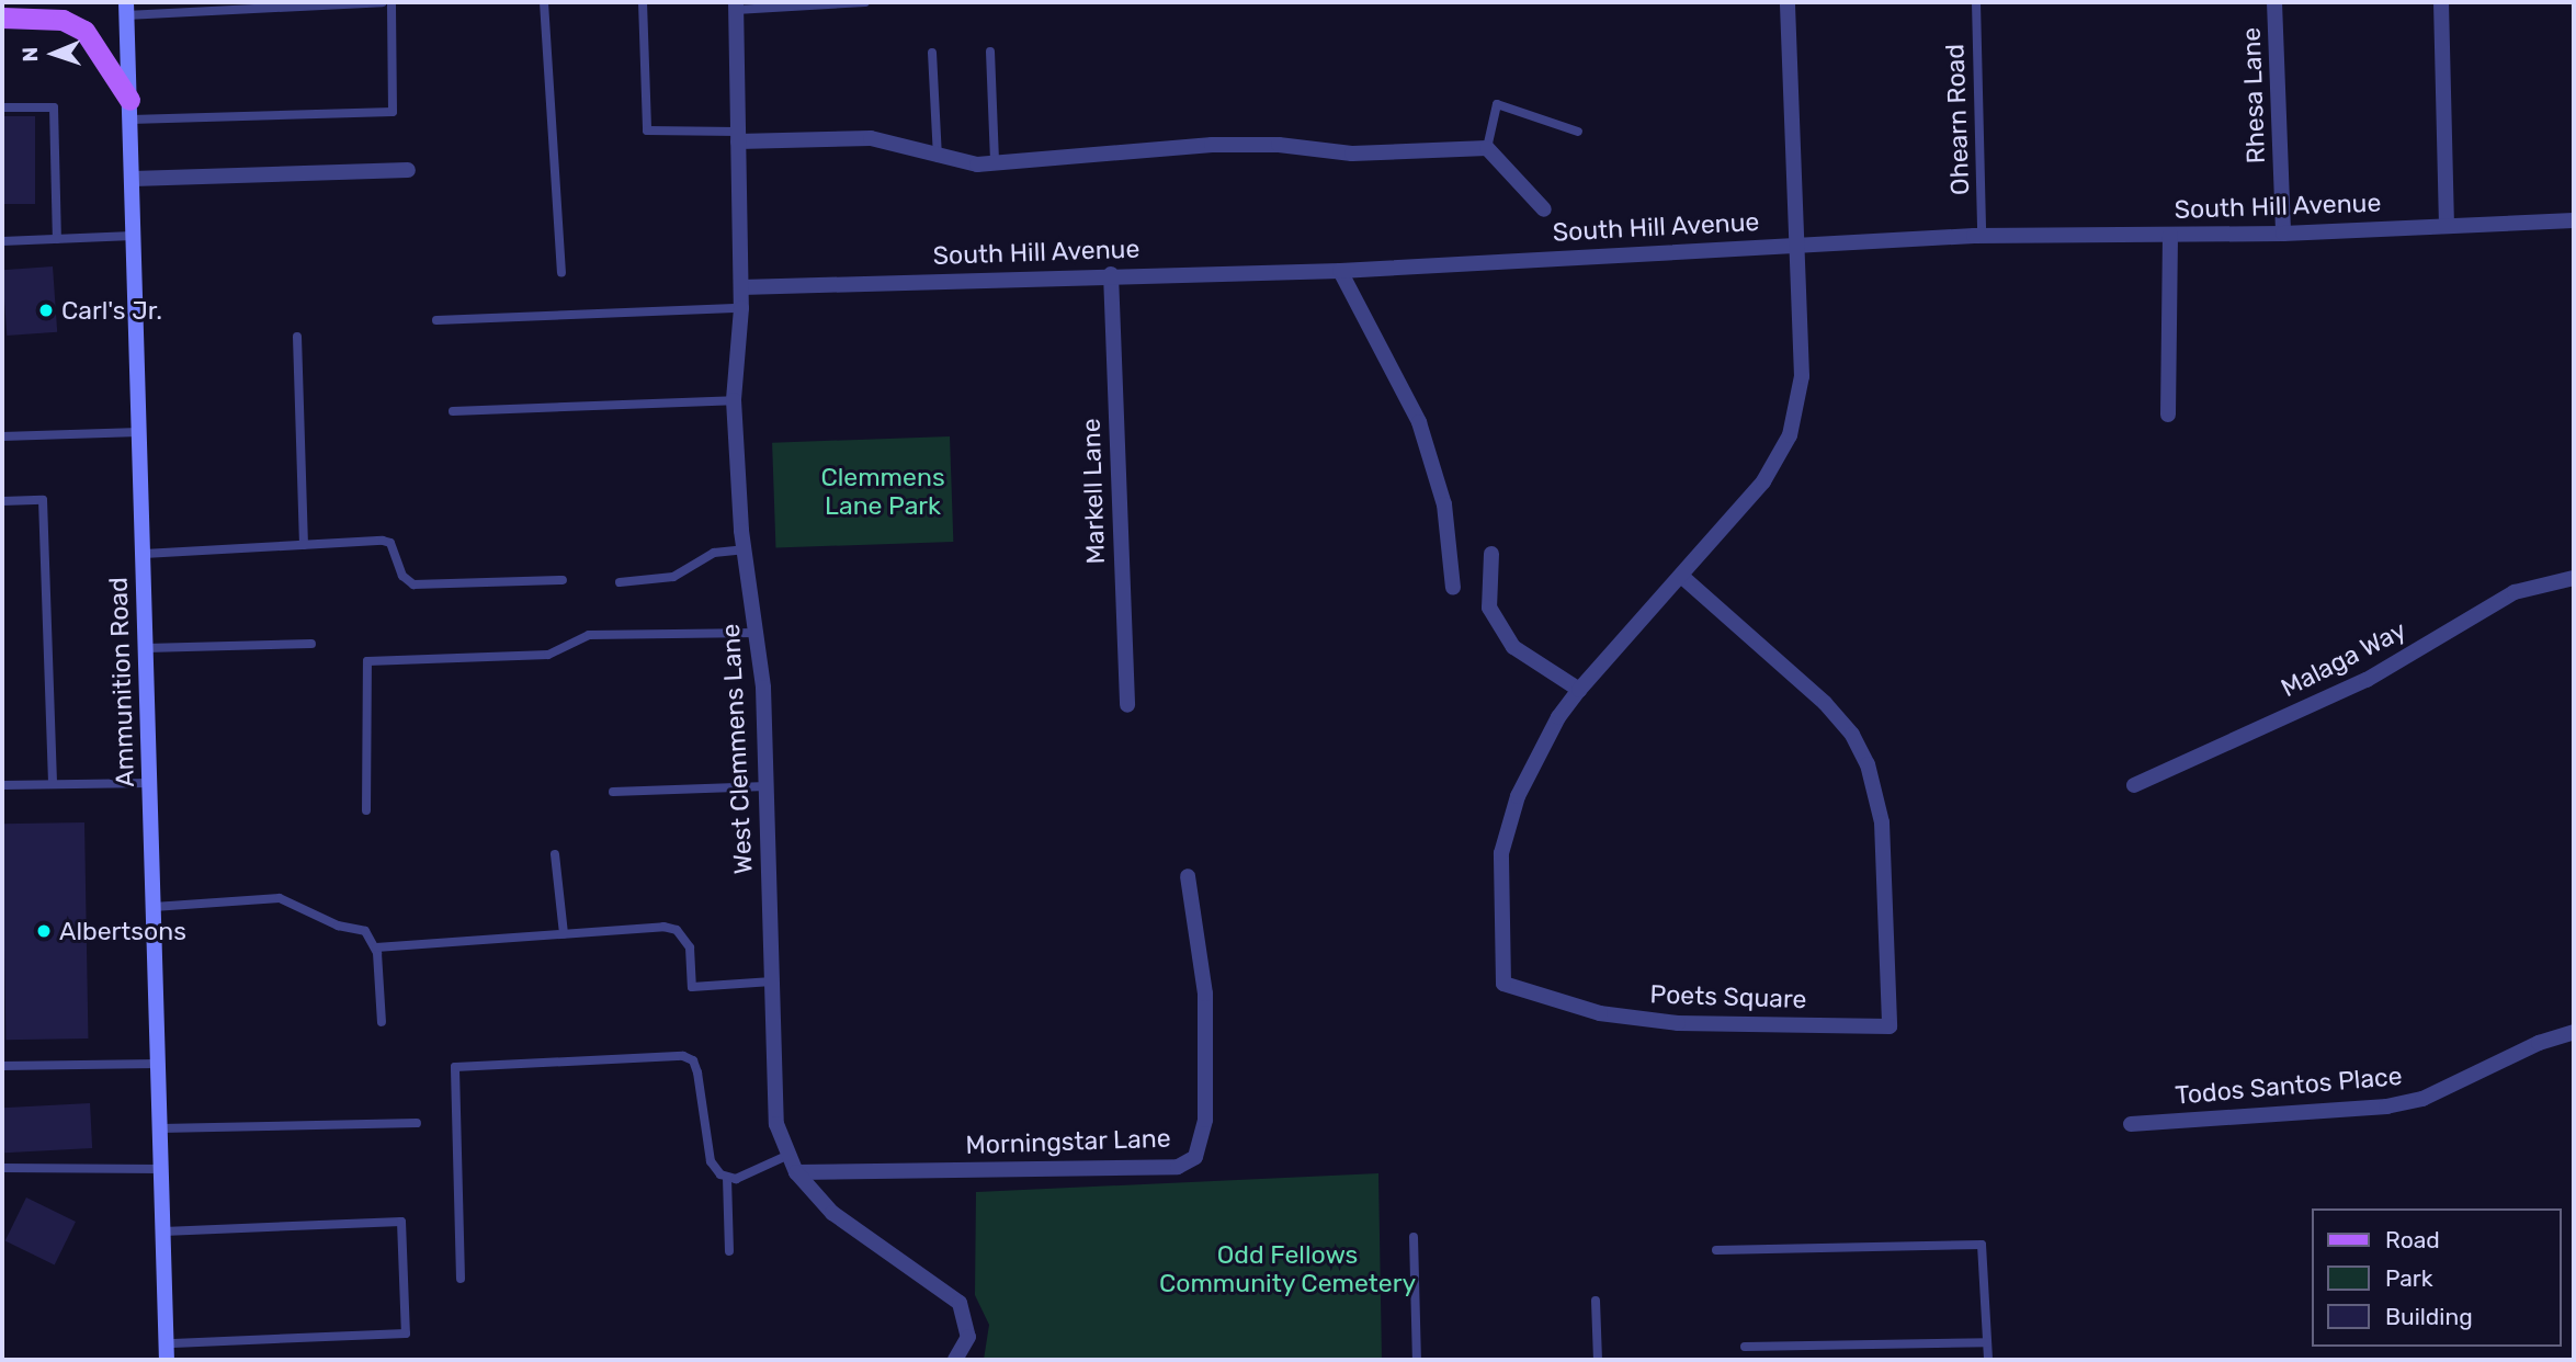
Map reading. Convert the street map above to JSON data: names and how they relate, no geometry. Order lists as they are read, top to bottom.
{
  "streets": {
    "main road": ["Ammunition Road"],
    "street": [
      "Rhesa Lane",
      "South Hill Avenue",
      "Markell Lane",
      "Malaga Way",
      "West Clemmens Lane",
      "Poets Square",
      "Todos Santos Place",
      "Morningstar Lane"
    ],
    "lane": ["Ohearn Road"]
  },
  "crossings": [
    ["Rhesa Lane", "South Hill Avenue"],
    ["Ohearn Road", "South Hill Avenue"],
    ["South Hill Avenue", "Markell Lane"],
    ["South Hill Avenue", "West Clemmens Lane"],
    ["South Hill Avenue", "Poets Square"],
    ["West Clemmens Lane", "Morningstar Lane"]
  ],
  "parks": ["Clemmens Lane Park", "Odd Fellows Community Cemetery"],
  "places": ["Carl's Jr.", "Albertsons"],
  "legend": ["Road", "Park", "Building"],
  "north": "left"
}
